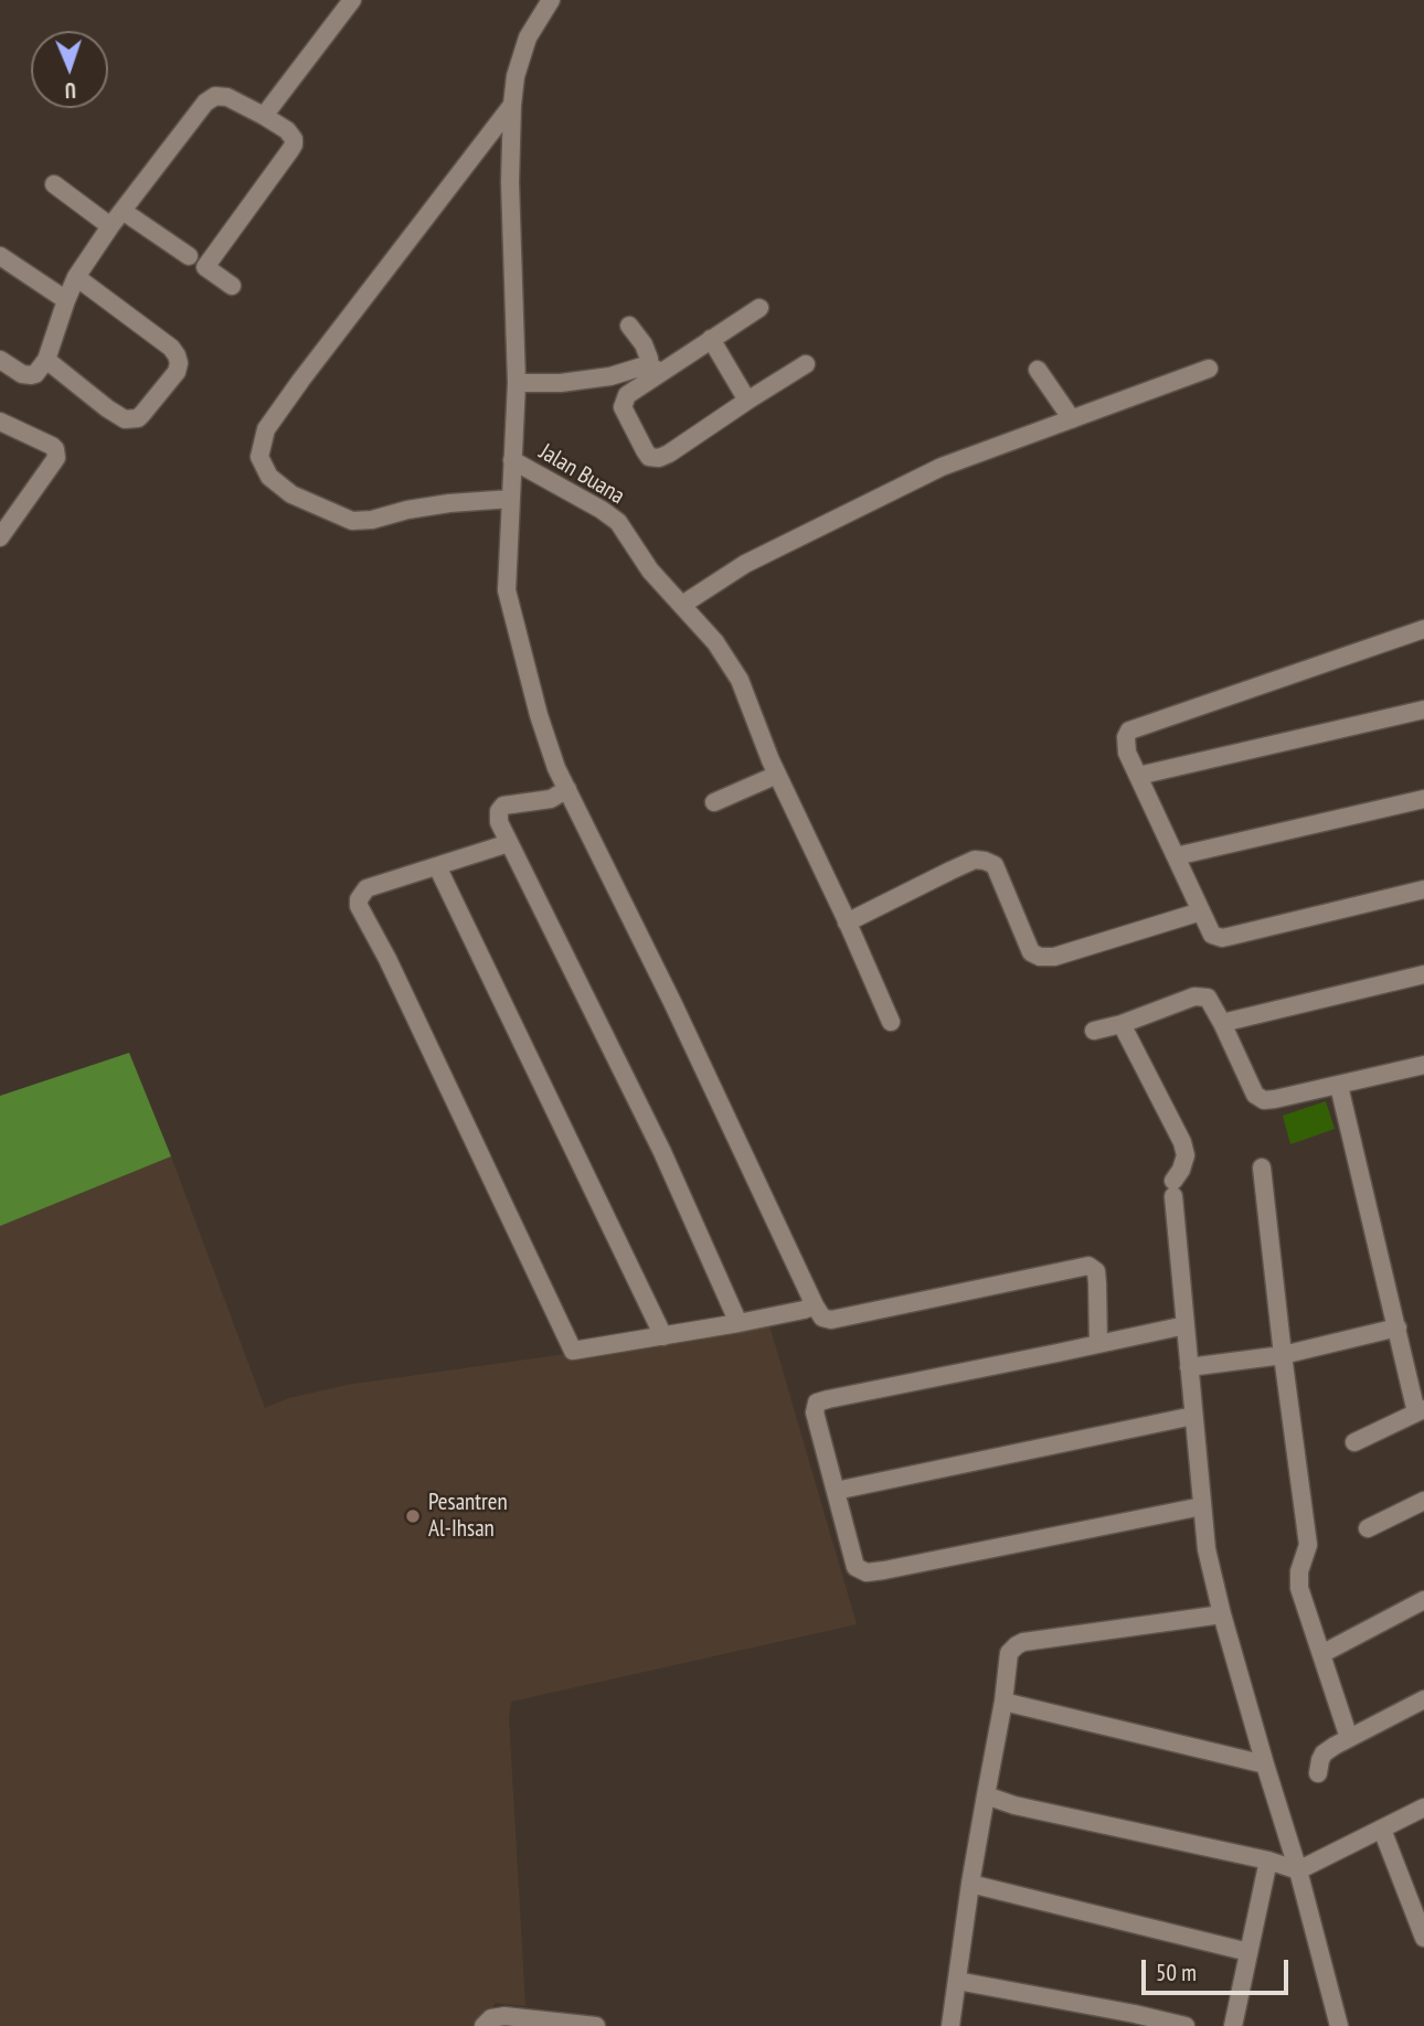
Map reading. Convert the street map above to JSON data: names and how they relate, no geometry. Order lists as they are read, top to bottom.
{
  "streets": {
    "street": ["Jalan Buana"]
  },
  "places": ["Pesantren Al-Ihsan"],
  "scale_bar": "50 m",
  "north": "bottom"
}
